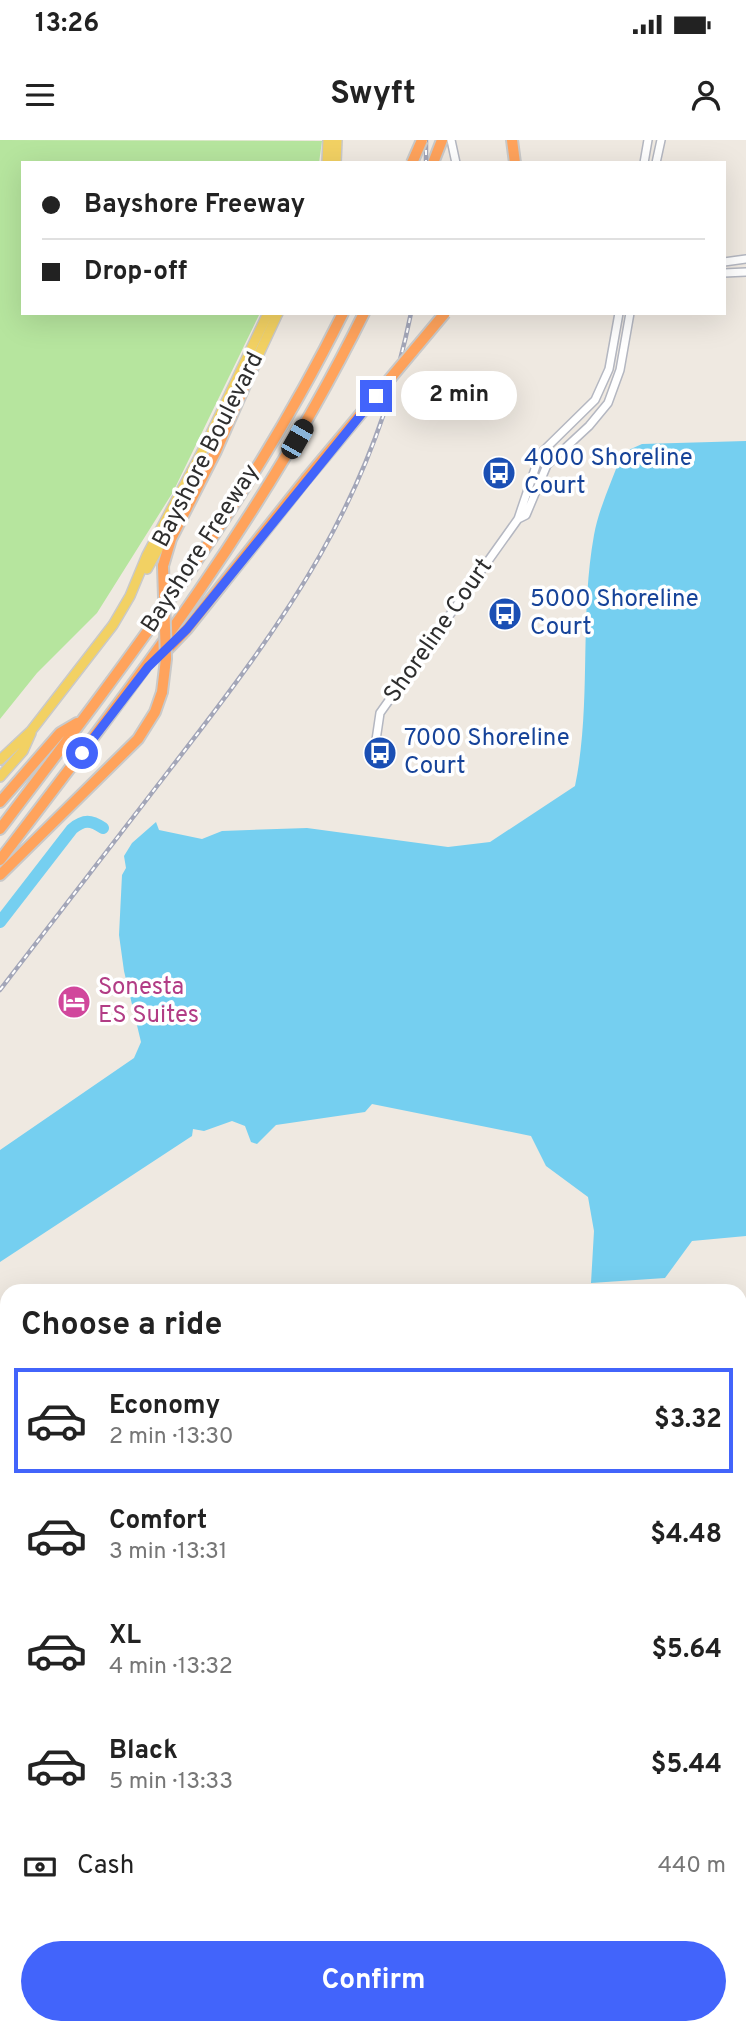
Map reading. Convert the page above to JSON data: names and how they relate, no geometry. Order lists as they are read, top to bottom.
{
  "streets": {
    "highway": ["Bayshore Freeway"],
    "main road": ["Bayshore Boulevard"],
    "street": ["Shoreline Court"]
  },
  "places": {
    "bus stop": ["4000 Shoreline Court", "5000 Shoreline Court", "7000 Shoreline Court"],
    "hotel": ["Sonesta ES Suites"]
  },
  "page": {
    "status": "13:26",
    "header": "Swyft",
    "banner": ["Bayshore Freeway", "Drop-off"],
    "bubble": "2 min",
    "heading": "Choose a ride",
    "list": [
      {
        "name": "Economy",
        "note": "2 min · 13:30",
        "value": "$3.32"
      },
      {
        "name": "Comfort",
        "note": "3 min · 13:31",
        "value": "$4.48"
      },
      {
        "name": "XL",
        "note": "4 min · 13:32",
        "value": "$5.64"
      },
      {
        "name": "Black",
        "note": "5 min · 13:33",
        "value": "$5.44"
      }
    ],
    "pay": ["Cash", "440 m"],
    "buttons": "Confirm"
  }
}
